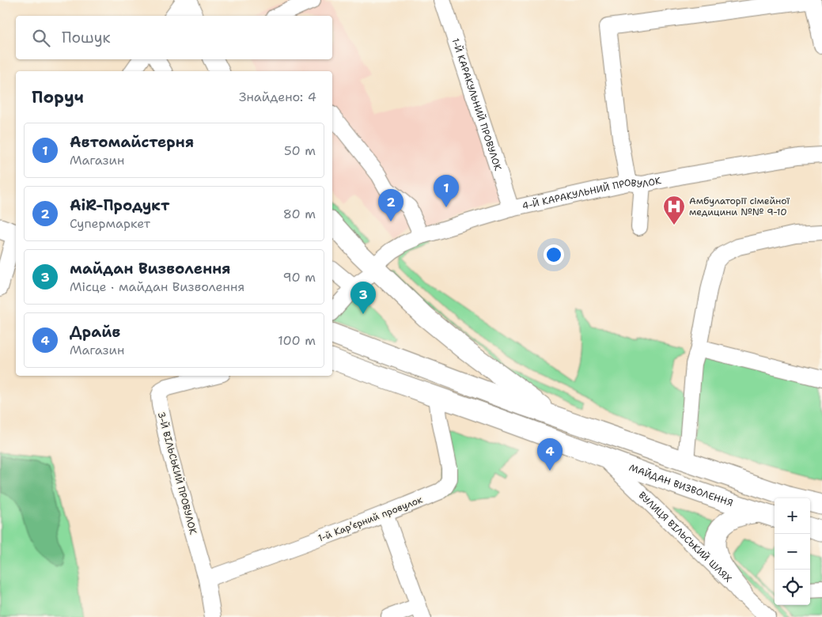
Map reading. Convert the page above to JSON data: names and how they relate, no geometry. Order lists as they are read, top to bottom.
{
  "streets": {
    "main road": ["МАЙДАН ВИЗВОЛЕННЯ"],
    "street": [
      "1-Й КАРАКУЛЬНИЙ ПРОВУЛОК",
      "4-Й КАРАКУЛЬНИЙ ПРОВУЛОК",
      "3-Й ВІЛЬСЬКИЙ ПРОВУЛОК",
      "1-й Карʼєрний провулок",
      "ВУЛИЦЯ ВІЛЬСЬКИЙ ШЛЯХ"
    ]
  },
  "crossings": [
    ["1-Й КАРАКУЛЬНИЙ ПРОВУЛОК", "4-Й КАРАКУЛЬНИЙ ПРОВУЛОК"],
    ["4-Й КАРАКУЛЬНИЙ ПРОВУЛОК", "МАЙДАН ВИЗВОЛЕННЯ"],
    ["3-Й ВІЛЬСЬКИЙ ПРОВУЛОК", "1-й Карʼєрний провулок"],
    ["МАЙДАН ВИЗВОЛЕННЯ", "1-й Карʼєрний провулок"],
    ["МАЙДАН ВИЗВОЛЕННЯ", "ВУЛИЦЯ ВІЛЬСЬКИЙ ШЛЯХ"]
  ],
  "places": {
    "hospital": ["Амбулаторії сімейної медицини №№ 9-10"]
  },
  "page": {
    "search": "Пошук",
    "heading": ["Поруч", "Знайдено: 4"],
    "list": [
      {
        "mark": "1",
        "name": "Автомайстерня",
        "note": "Магазин",
        "value": "50 m"
      },
      {
        "mark": "2",
        "name": "AiR-Продукт",
        "note": "Супермаркет",
        "value": "80 m"
      },
      {
        "mark": "3",
        "name": "майдан Визволення",
        "note": "Місце · майдан Визволення",
        "value": "90 m"
      },
      {
        "mark": "4",
        "name": "Драйв",
        "note": "Магазин",
        "value": "100 m"
      }
    ],
    "pins": [
      "1",
      "2",
      "3",
      "4"
    ],
    "map_buttons": ["+", "−"]
  }
}
